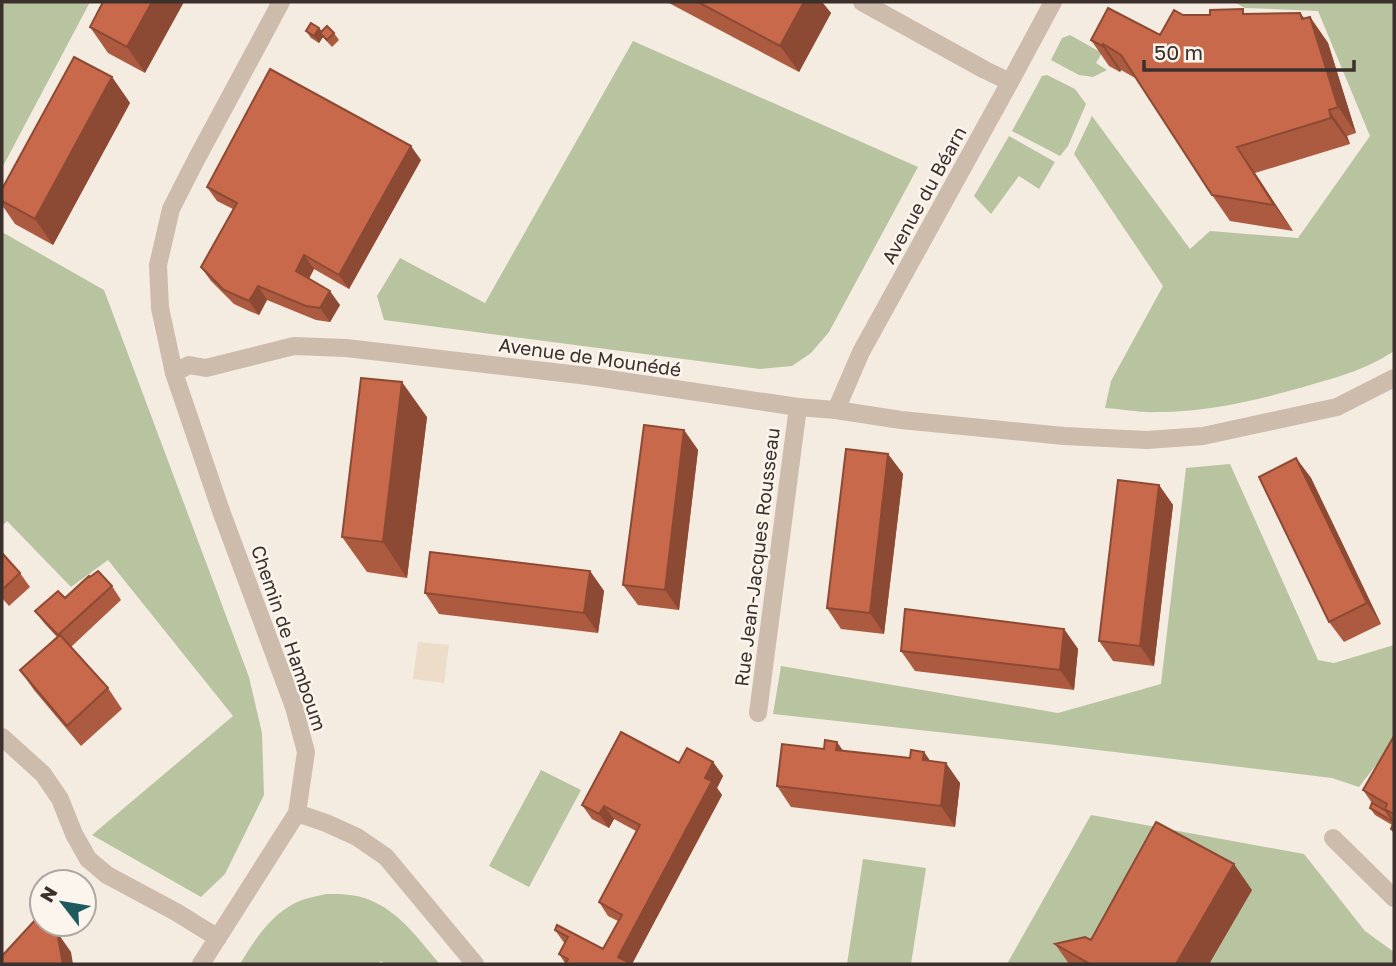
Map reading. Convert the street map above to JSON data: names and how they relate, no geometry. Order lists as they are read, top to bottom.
{
  "streets": {
    "street": [
      "Avenue du Béarn",
      "Avenue de Mounédé",
      "Rue Jean-Jacques Rousseau",
      "Chemin de Hamboum"
    ]
  },
  "crossings": [
    ["Avenue du Béarn", "Avenue de Mounédé"],
    ["Avenue de Mounédé", "Rue Jean-Jacques Rousseau"],
    ["Avenue de Mounédé", "Chemin de Hamboum"]
  ],
  "scale_bar": "50 m",
  "north": "top left"
}
